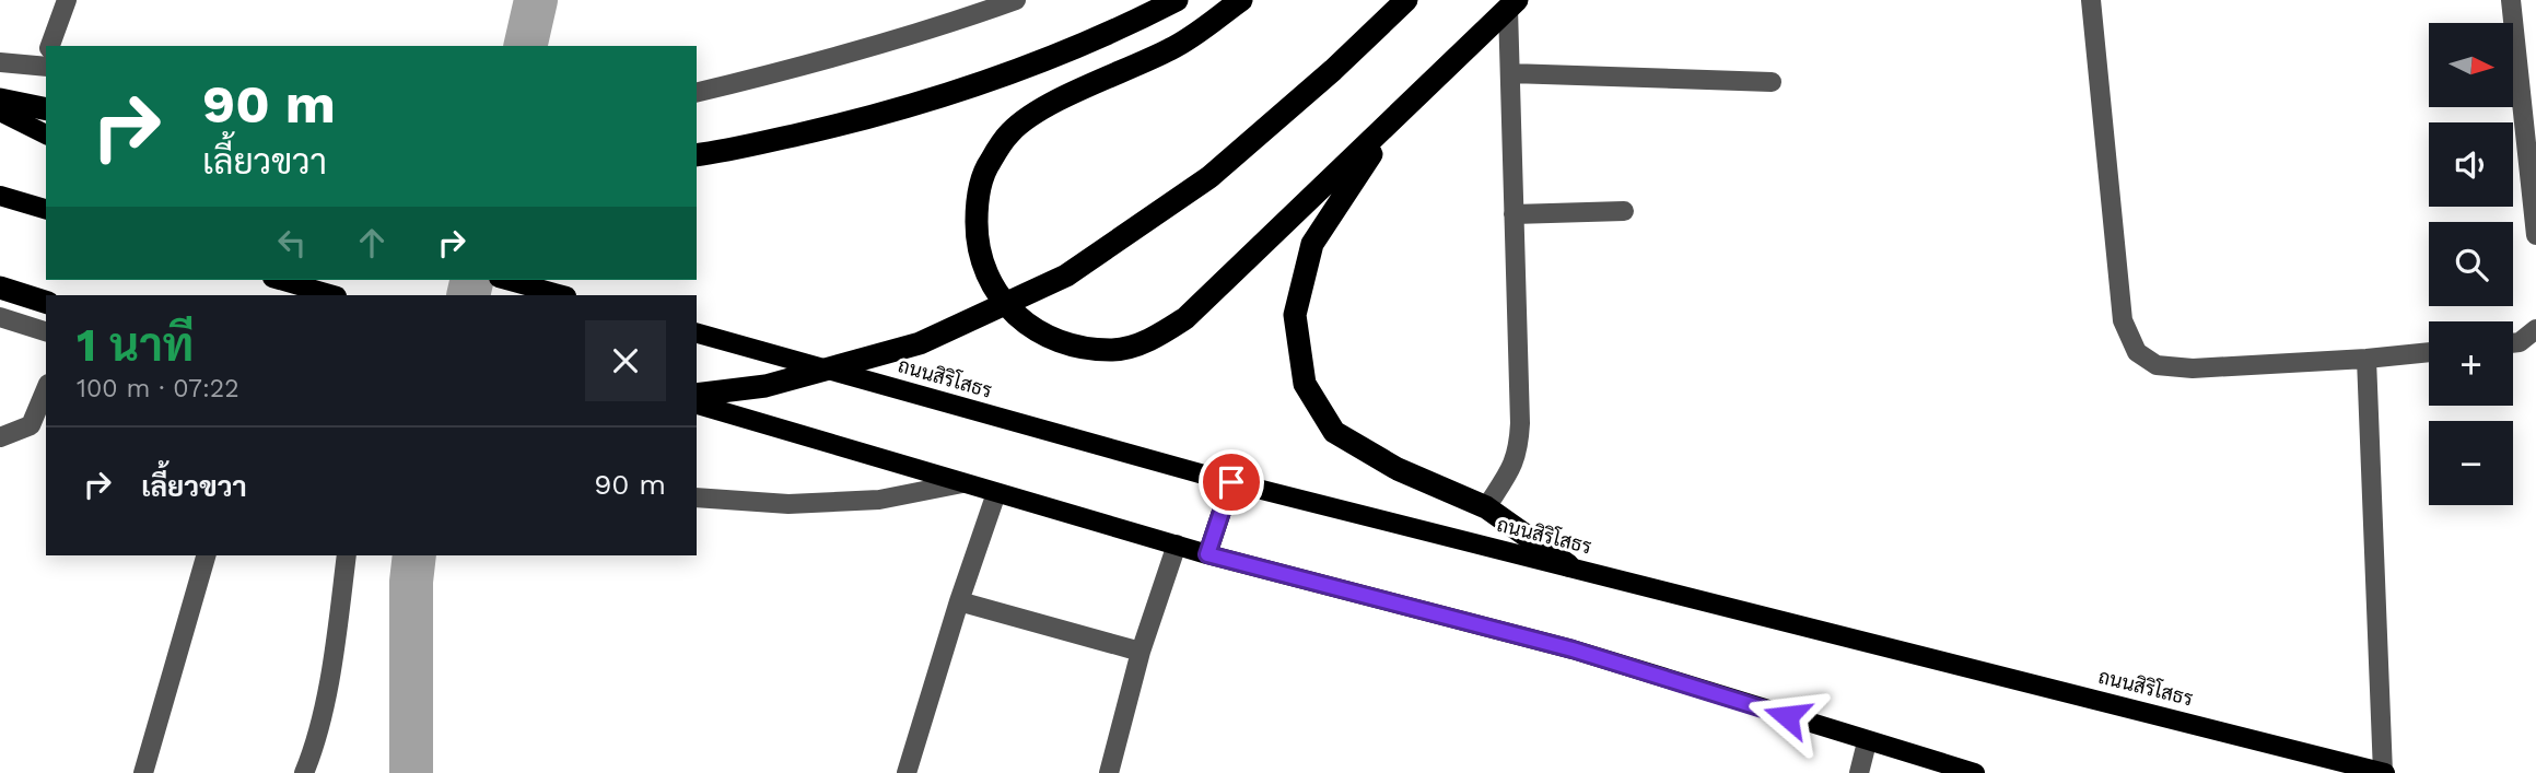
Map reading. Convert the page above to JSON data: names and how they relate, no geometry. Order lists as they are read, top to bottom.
{
  "streets": {
    "main road": ["ถนนสิริโสธร"]
  },
  "north": "right",
  "page": {
    "map_buttons": ["+", "−"],
    "turn": ["90 m", "เลี้ยวขวา"],
    "heading": ["1 นาที", "100 m · 07:22"],
    "list": [
      {
        "name": "เลี้ยวขวา",
        "value": "90 m"
      }
    ]
  }
}
